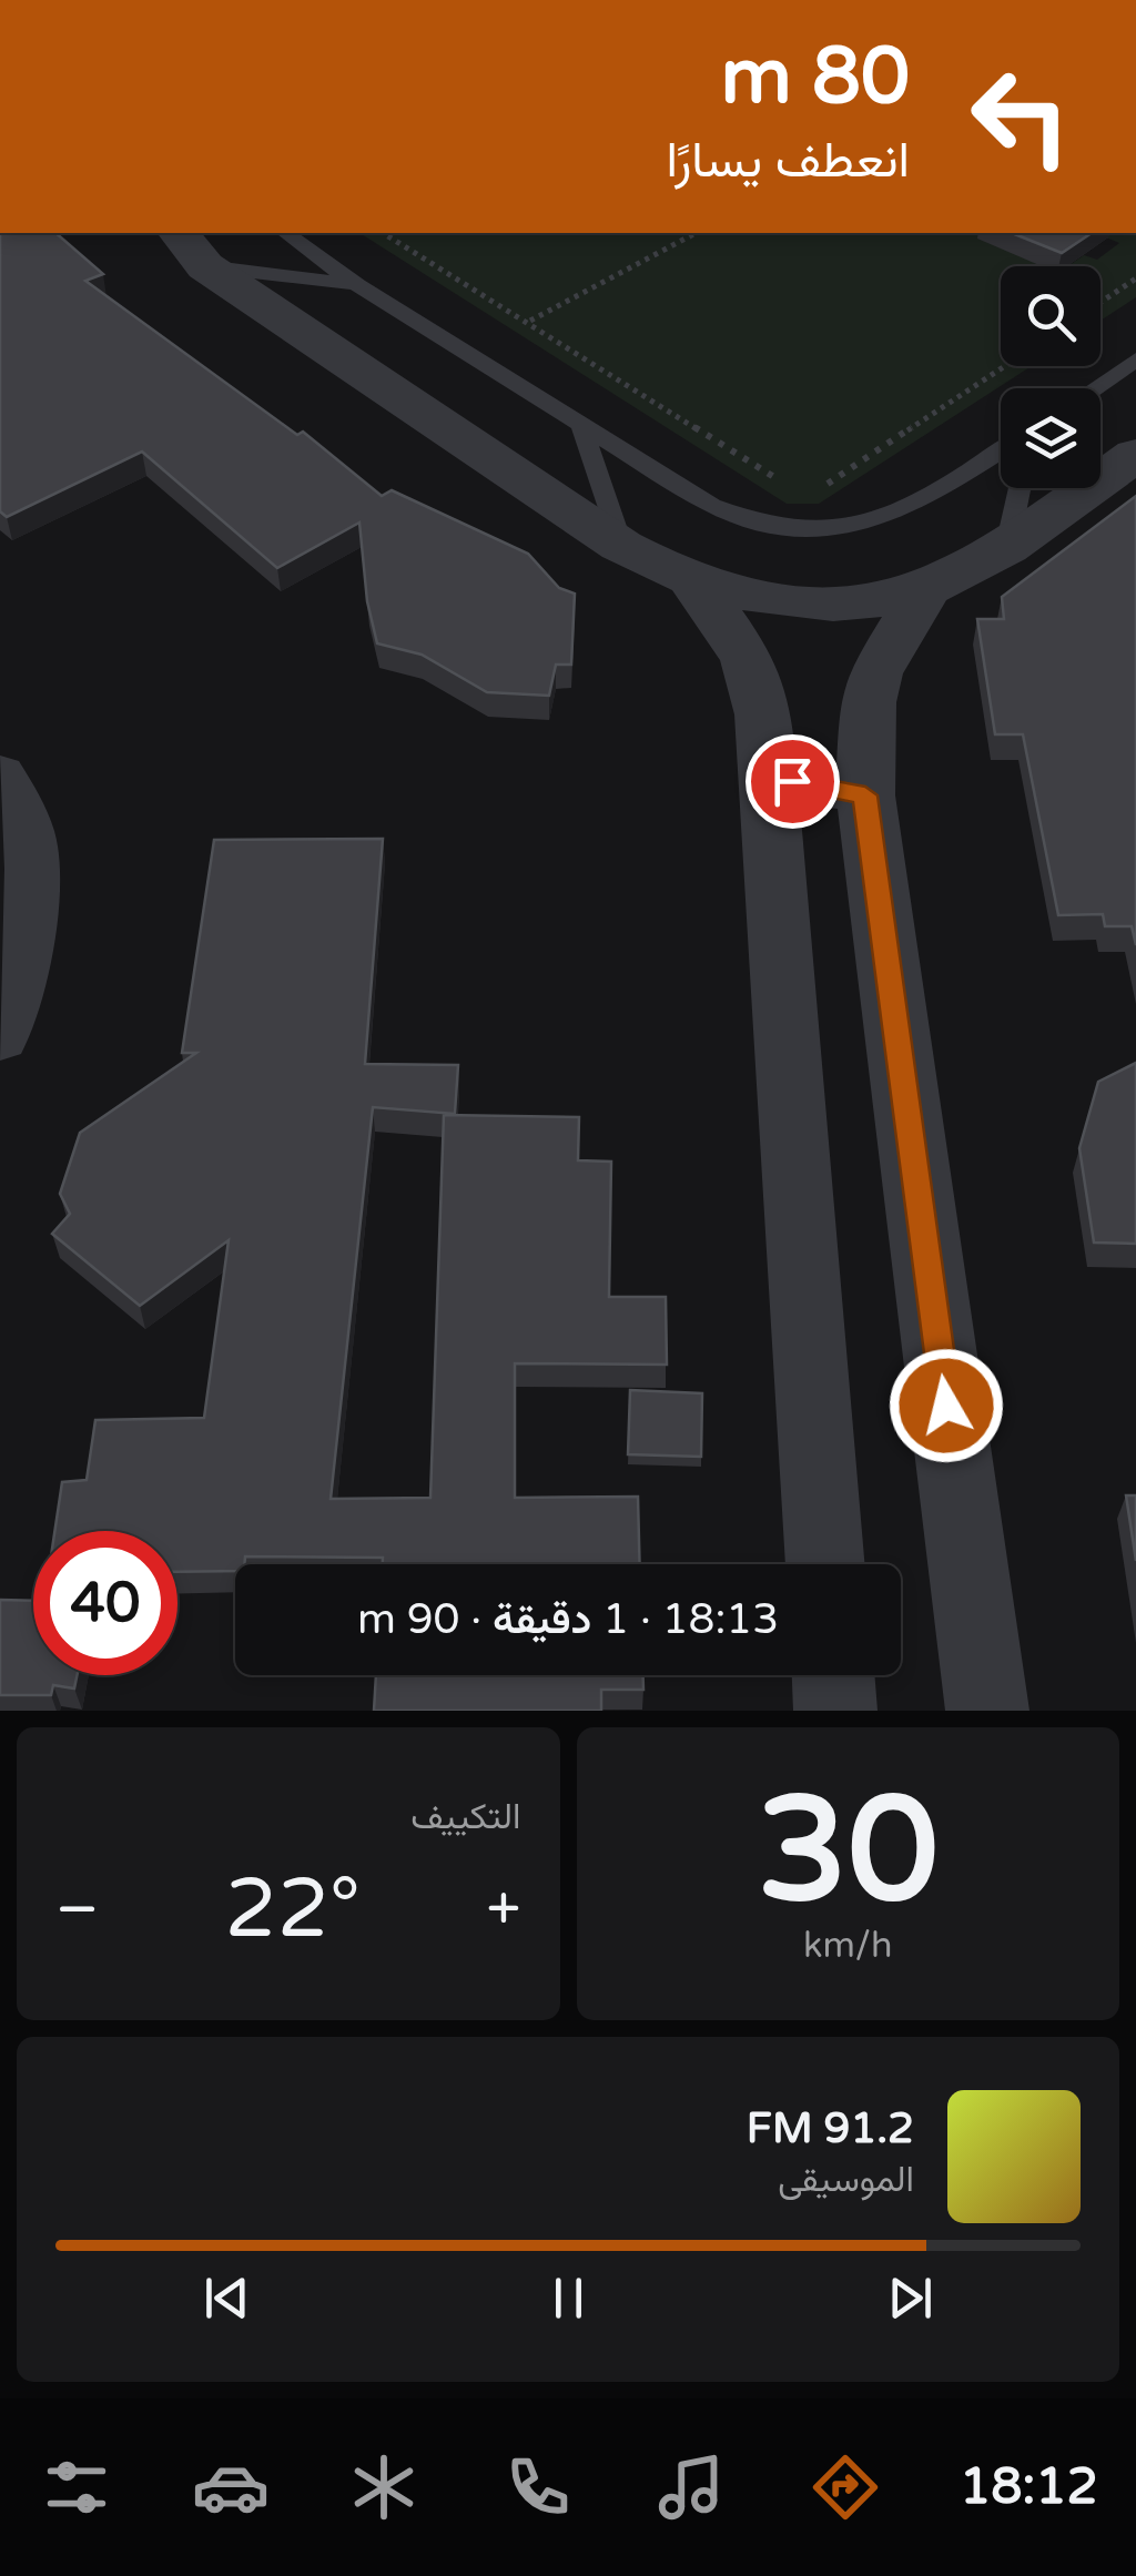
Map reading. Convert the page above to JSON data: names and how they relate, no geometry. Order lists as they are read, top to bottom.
{
  "page": {
    "turn": ["80 m", "انعطف يسارًا"],
    "limit": "40",
    "trip": "18:13 · 1 دقيقة · 90 m",
    "tile": [
      ["30", "km/h"],
      "التكييف"
    ],
    "heat": ["−", "22°", "+"],
    "song": ["91.2 FM", "الموسيقى"],
    "tabs": "18:12"
  }
}
